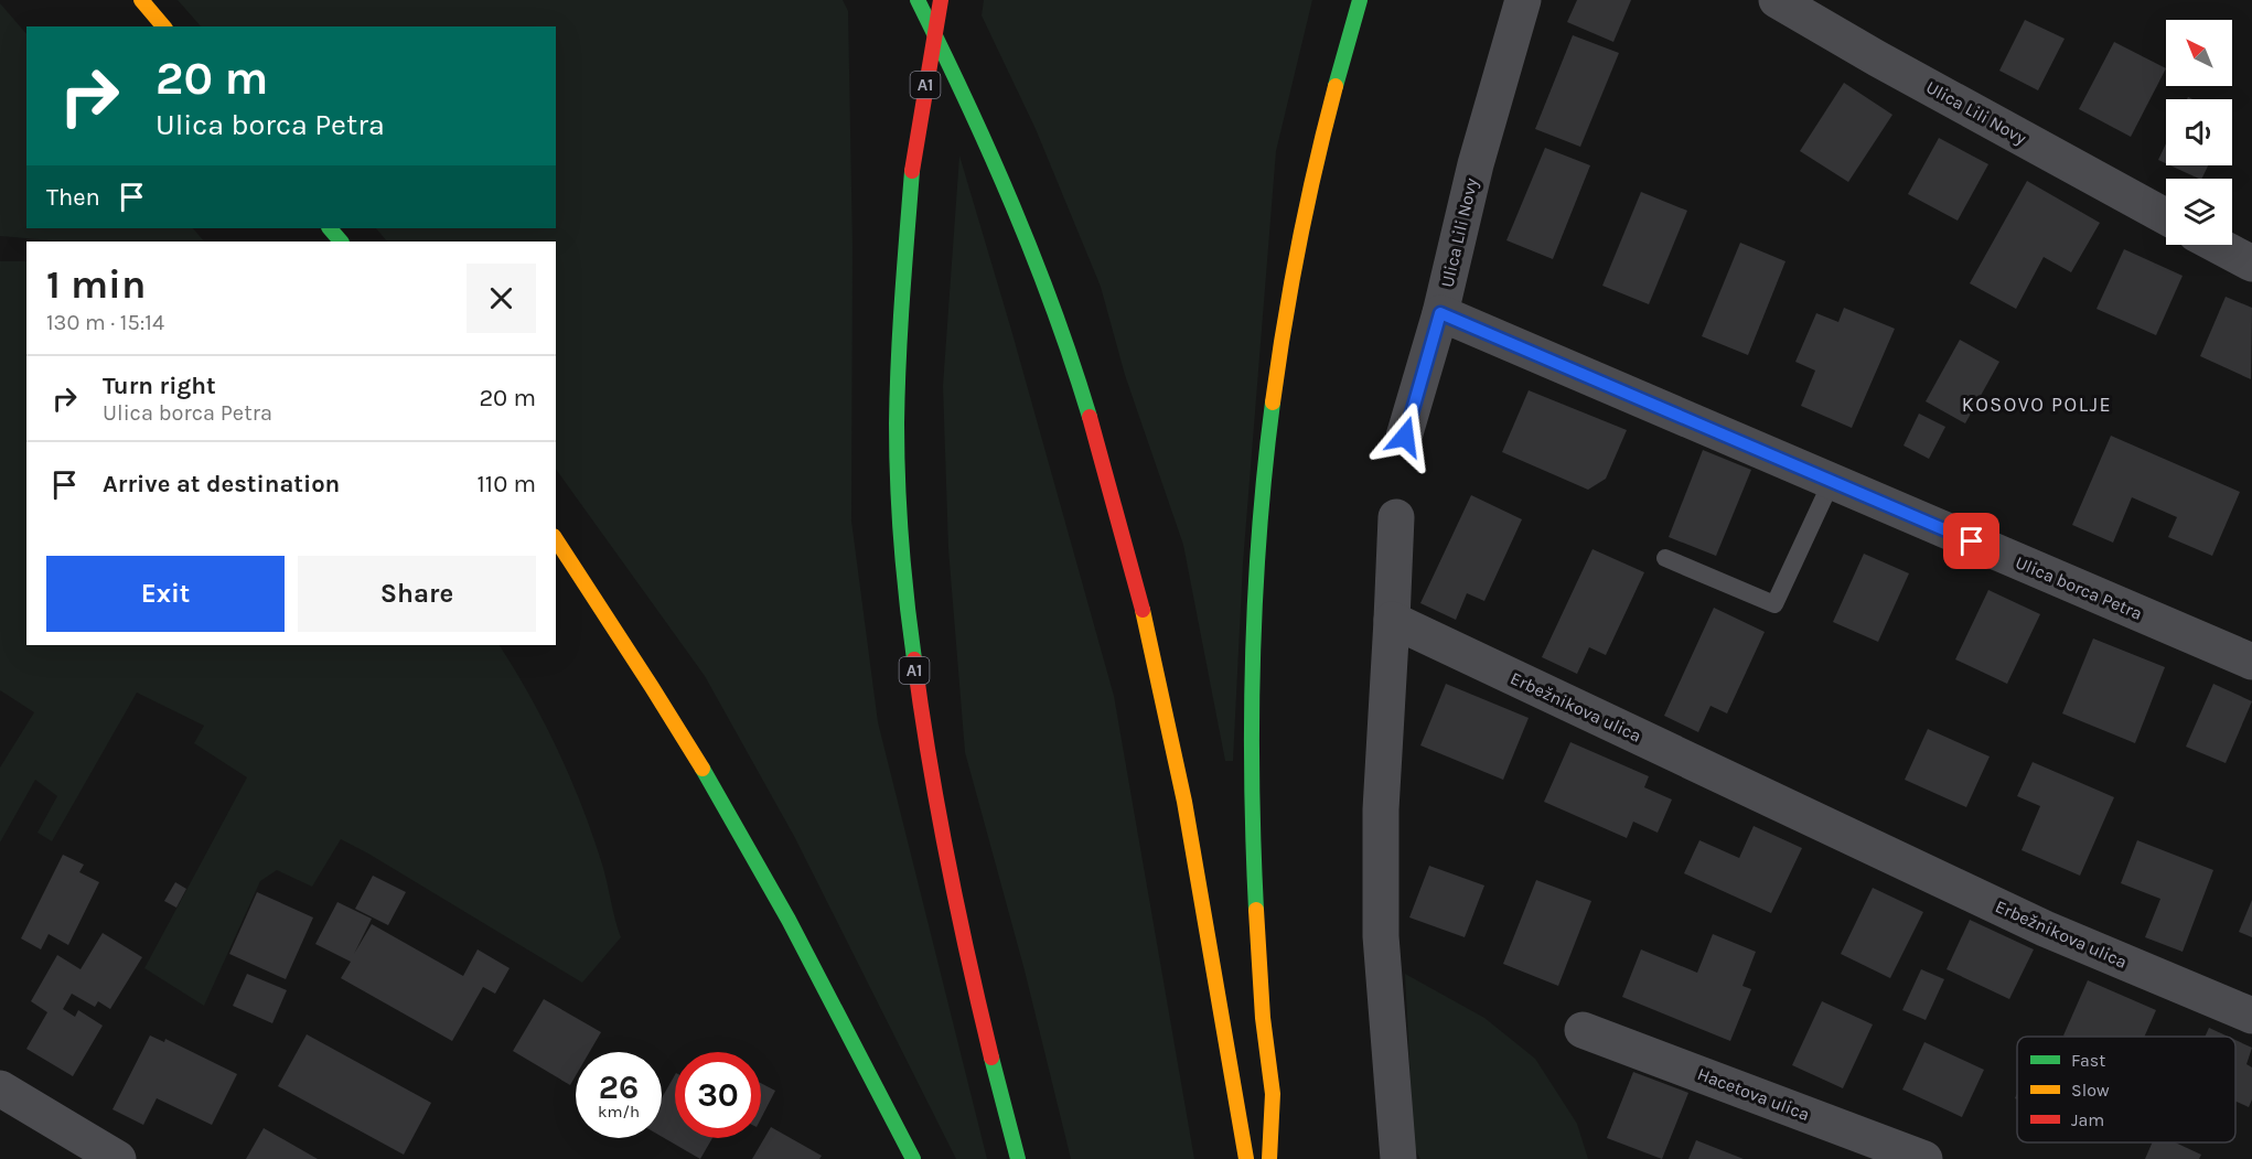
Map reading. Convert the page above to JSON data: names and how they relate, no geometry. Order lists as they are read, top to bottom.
{
  "streets": {
    "highway": ["A1"],
    "street": [
      "Ulica Lili Novy",
      "Ulica borca Petra",
      "Erbežnikova ulica",
      "Hacetova ulica"
    ]
  },
  "crossings": [
    ["Ulica Lili Novy", "Ulica borca Petra"]
  ],
  "districts": ["KOSOVO POLJE"],
  "legend": ["Fast", "Slow", "Jam"],
  "north": "top left",
  "page": {
    "turn": ["20 m", "Ulica borca Petra"],
    "then": "Then",
    "heading": ["1 min", "130 m · 15:14"],
    "list": [
      {
        "name": "Turn right",
        "note": "Ulica borca Petra",
        "value": "20 m"
      },
      {
        "name": "Arrive at destination",
        "value": "110 m"
      }
    ],
    "buttons": ["Exit", "Share"],
    "speed": "26 km/h",
    "limit": "30"
  }
}
